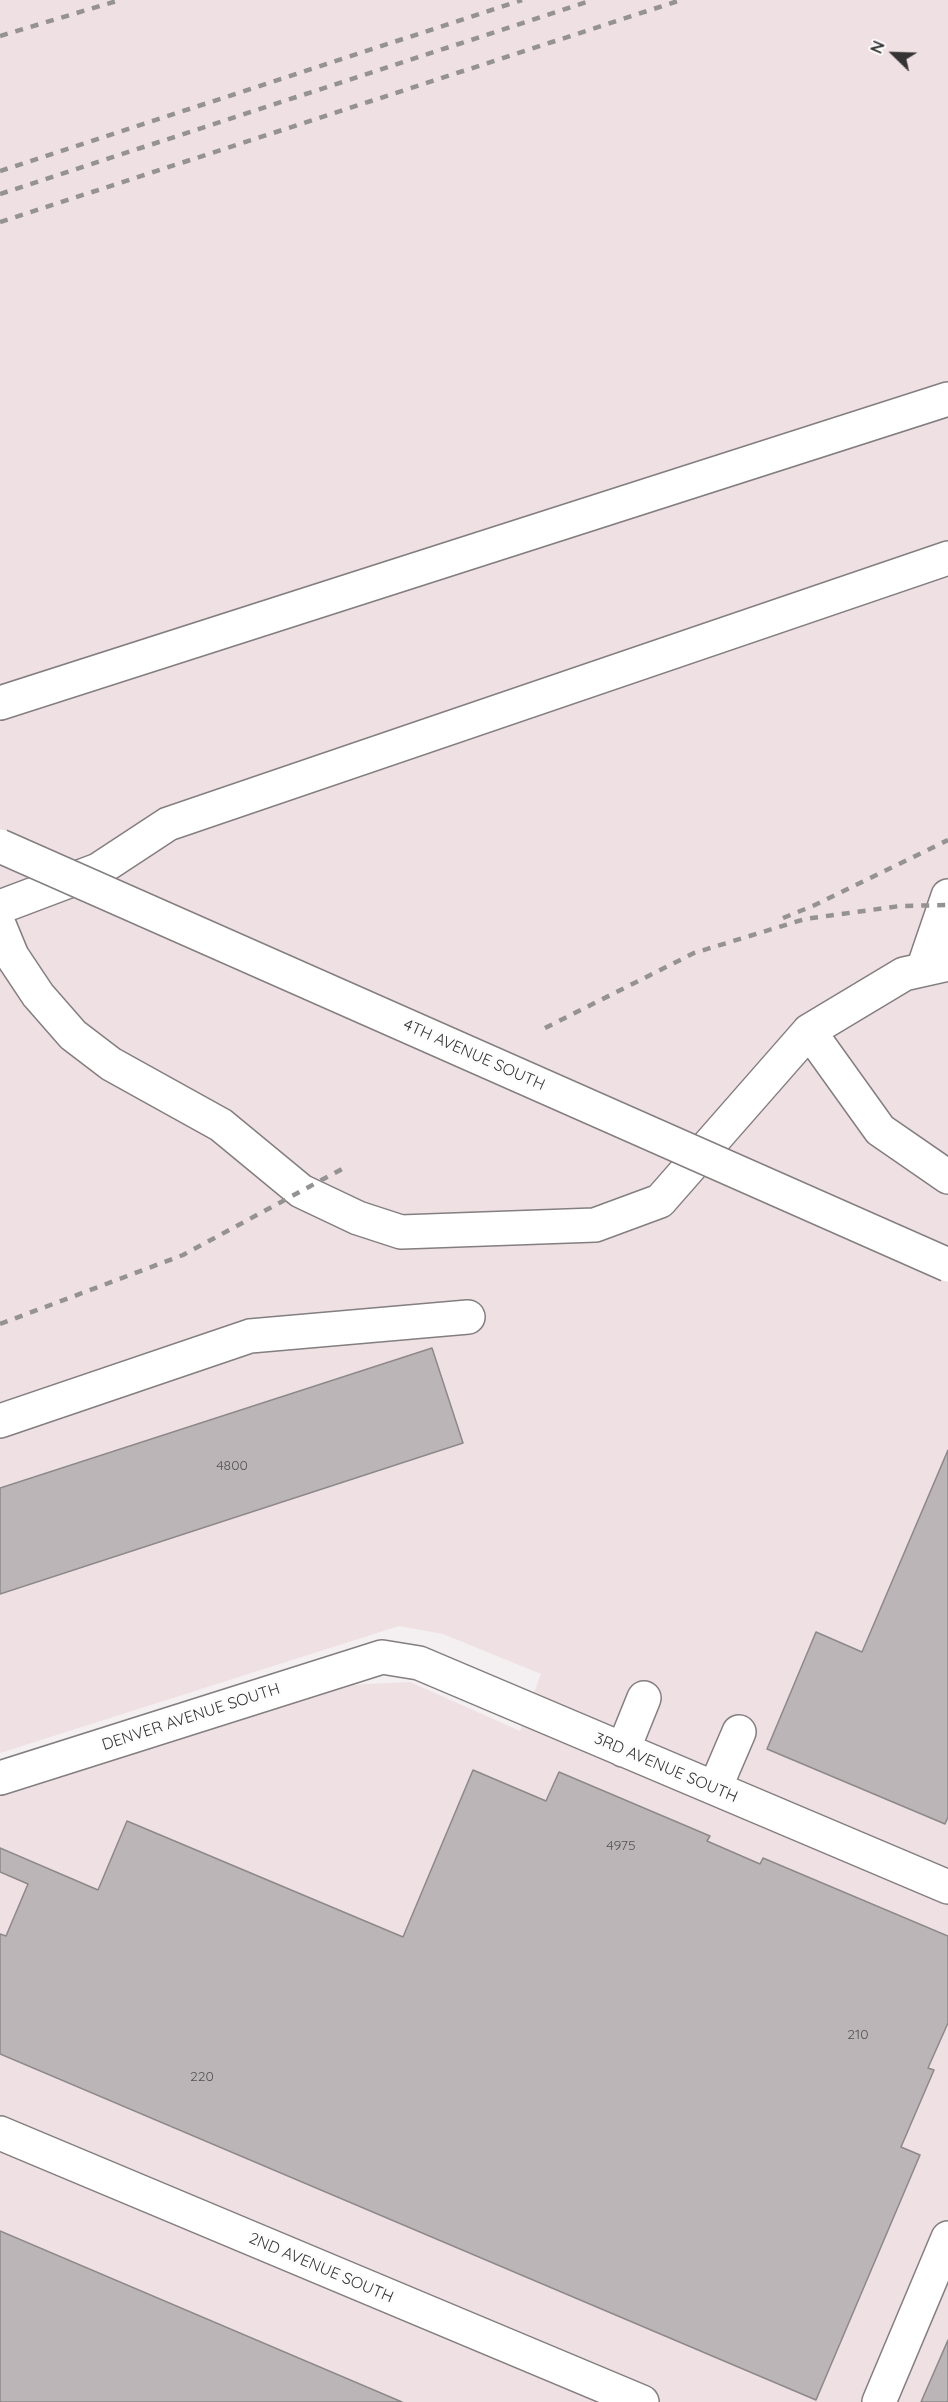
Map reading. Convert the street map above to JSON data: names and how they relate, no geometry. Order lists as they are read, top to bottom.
{
  "streets": {
    "street": [
      "4TH AVENUE SOUTH",
      "DENVER AVENUE SOUTH",
      "3RD AVENUE SOUTH",
      "2ND AVENUE SOUTH"
    ]
  },
  "crossings": [
    ["DENVER AVENUE SOUTH", "3RD AVENUE SOUTH"]
  ],
  "house_numbers": [
    "4800",
    "4975",
    "210",
    "220"
  ],
  "north": "top left"
}
